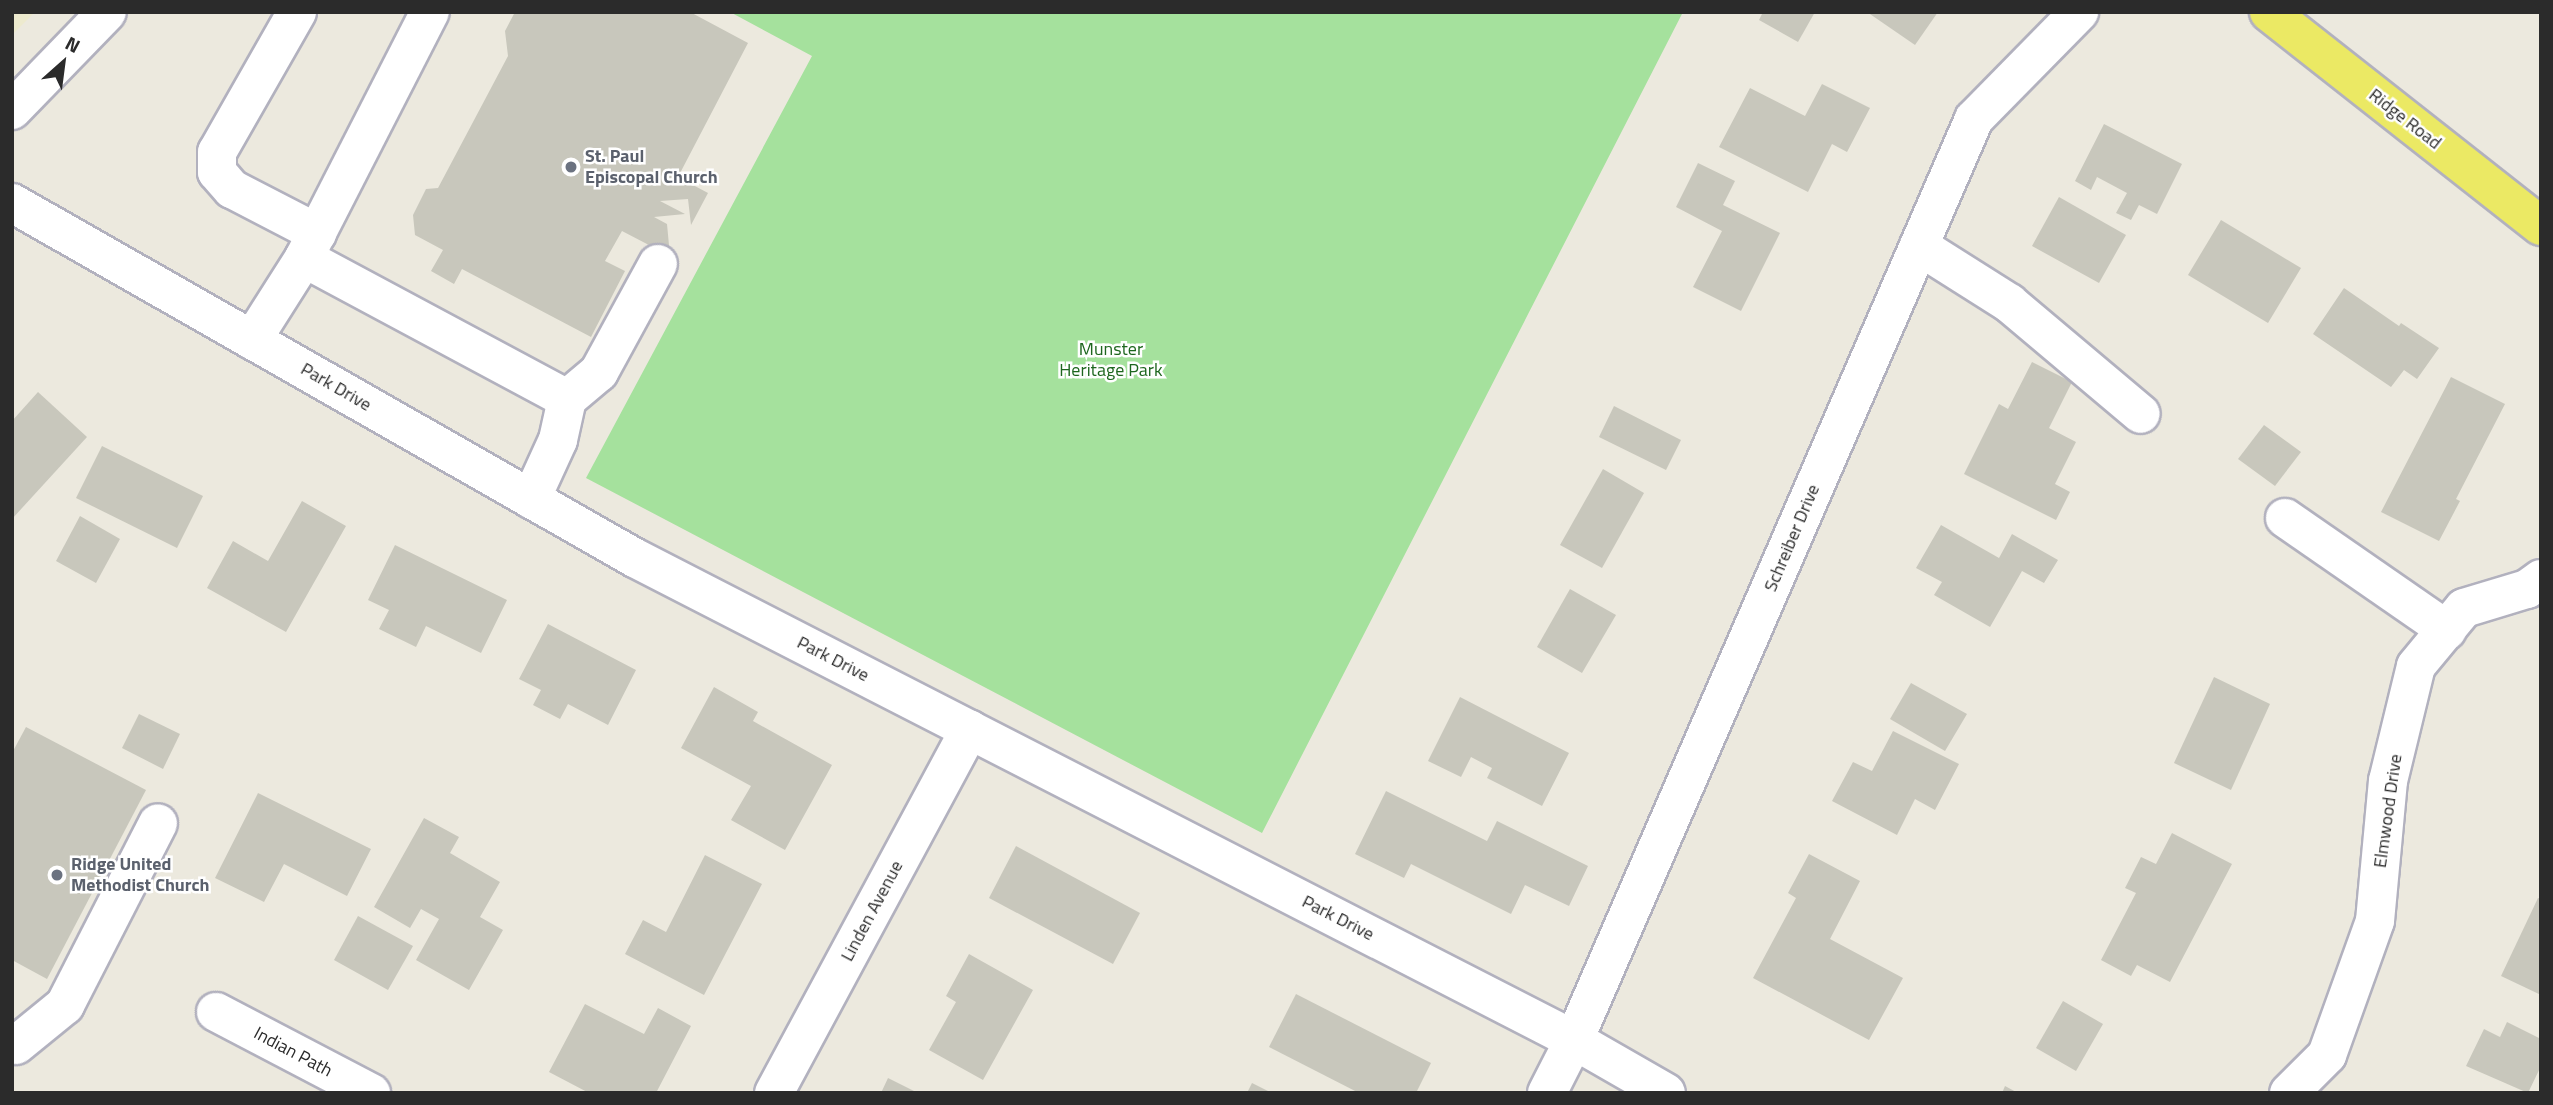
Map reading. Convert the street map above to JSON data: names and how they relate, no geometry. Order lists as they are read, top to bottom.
{
  "streets": {
    "main road": ["Ridge Road"],
    "street": [
      "Park Drive",
      "Schreiber Drive",
      "Elmwood Drive",
      "Linden Avenue",
      "Indian Path"
    ]
  },
  "crossings": [
    ["Park Drive", "Schreiber Drive"],
    ["Park Drive", "Linden Avenue"]
  ],
  "parks": ["Munster Heritage Park"],
  "places": ["St. Paul Episcopal Church", "Ridge United Methodist Church"],
  "north": "top right"
}
